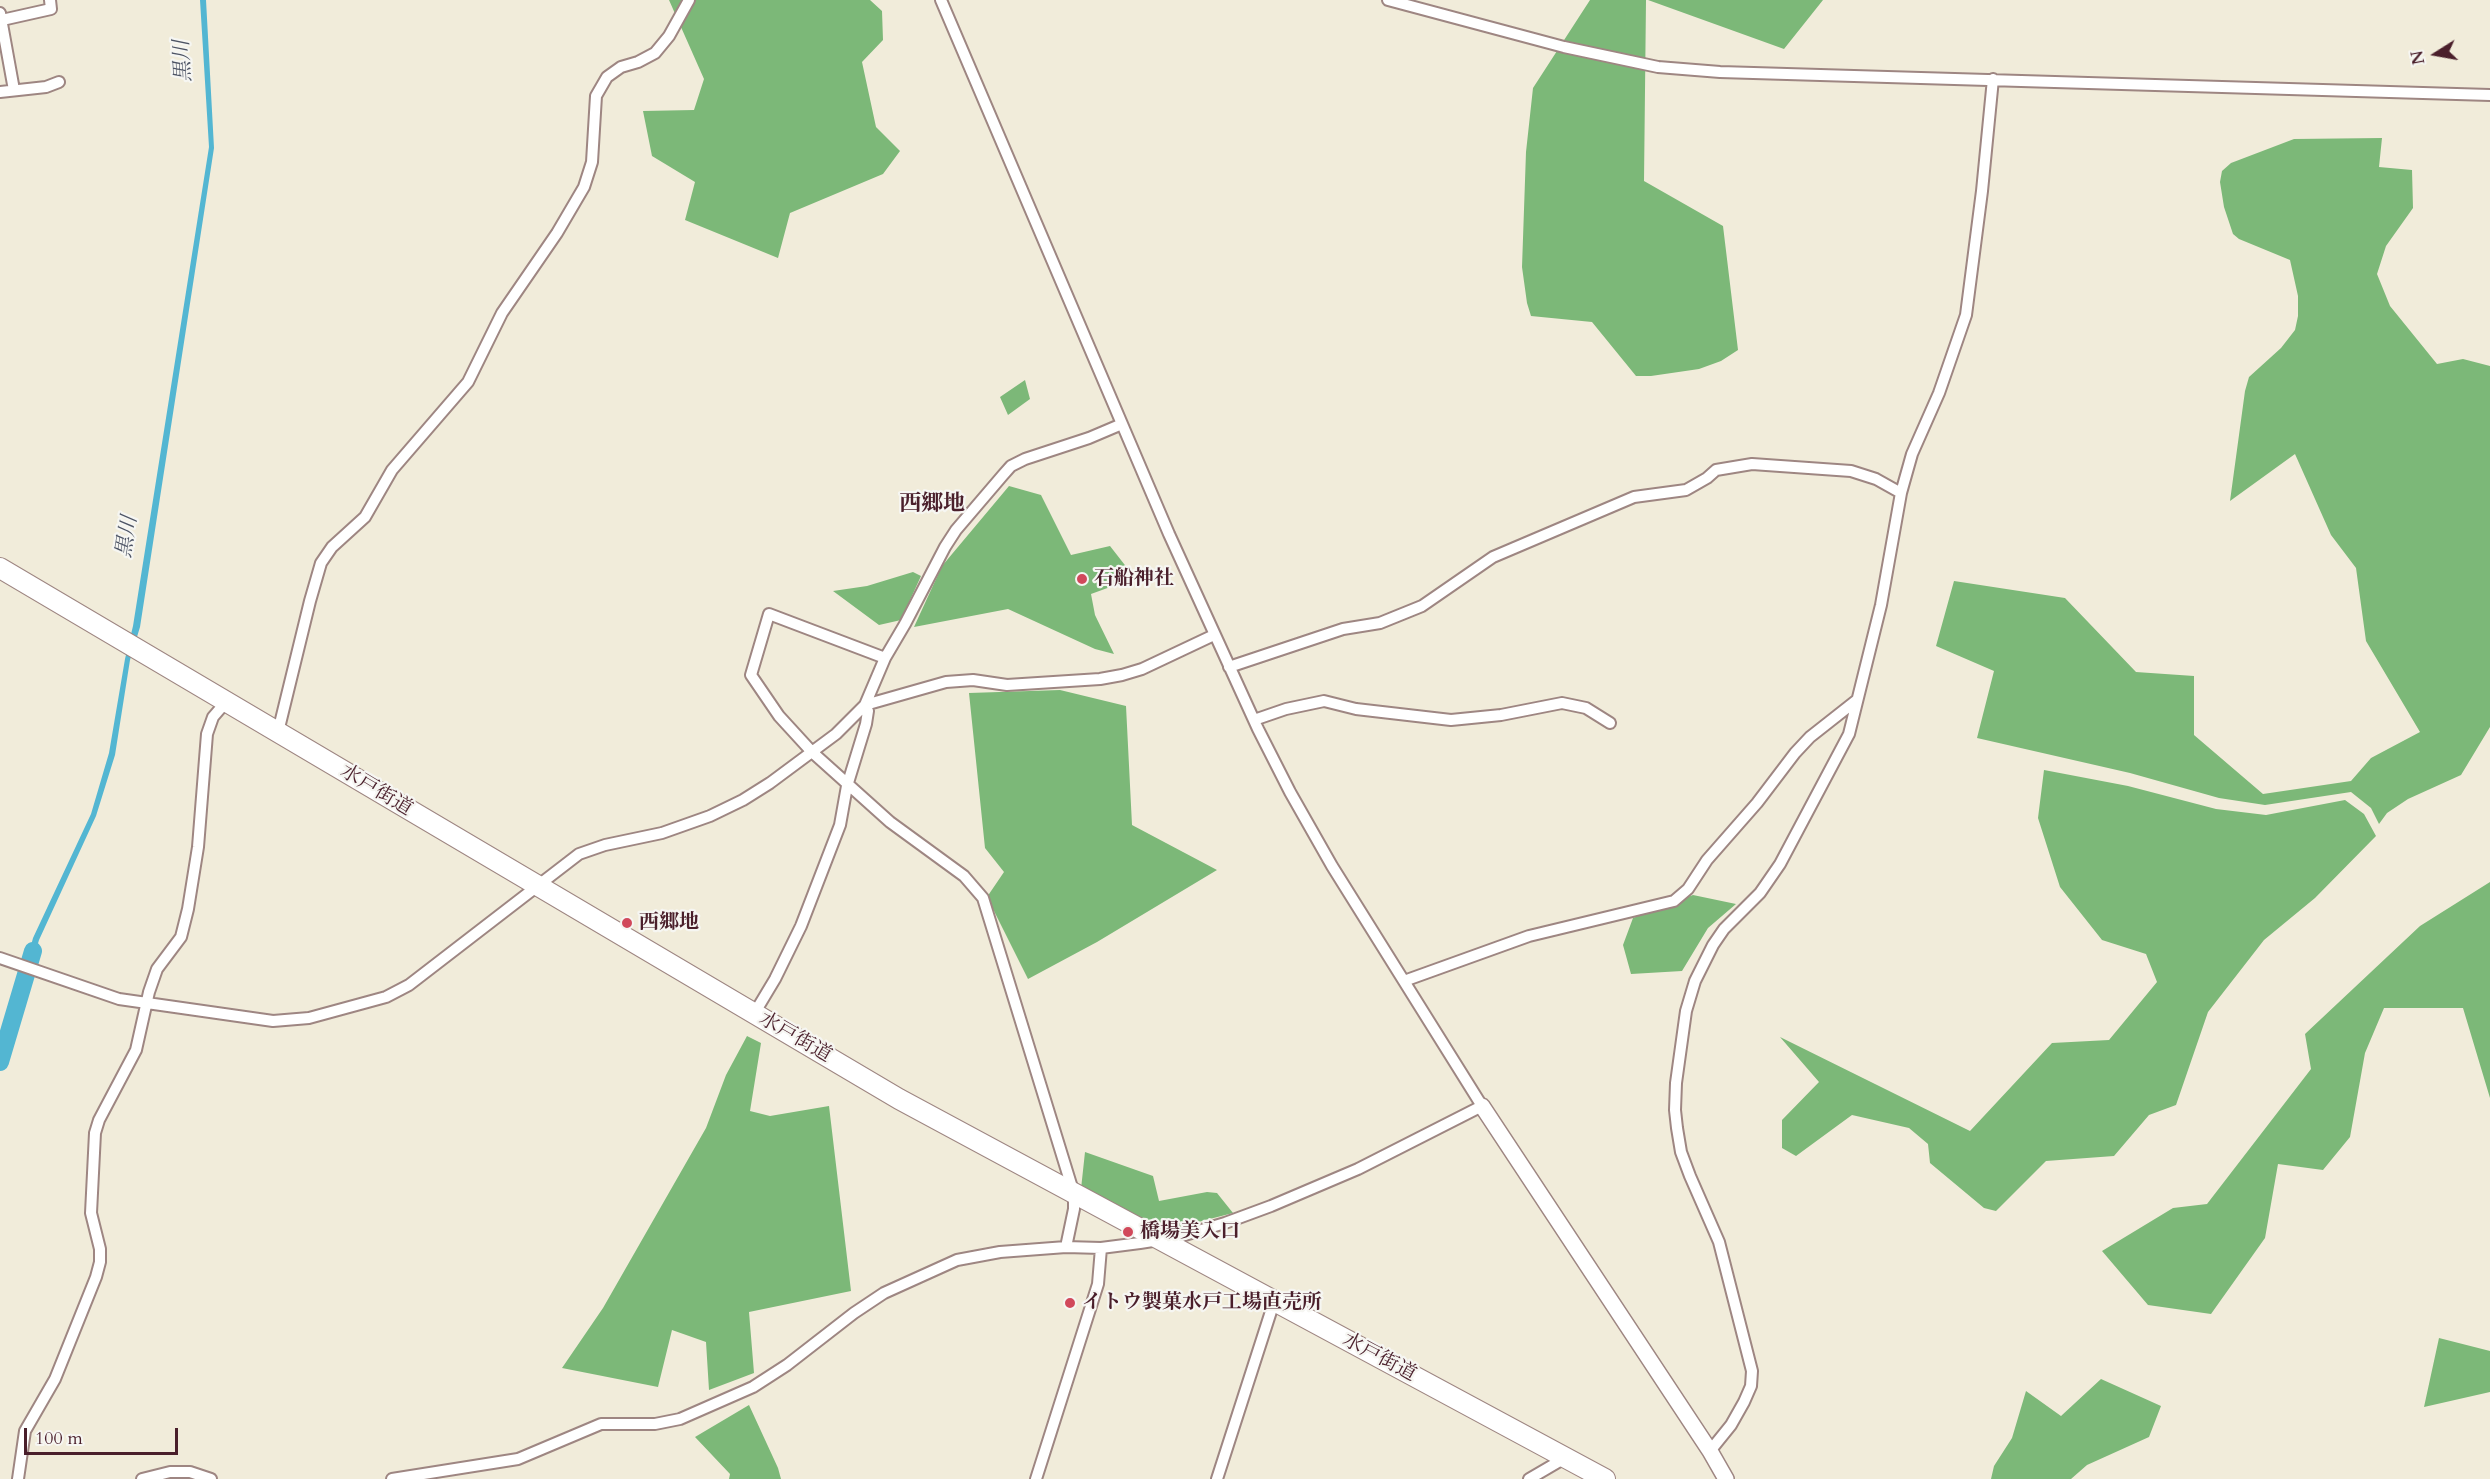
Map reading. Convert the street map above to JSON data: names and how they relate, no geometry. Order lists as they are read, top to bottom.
{
  "streets": {
    "highway": ["水戸街道"]
  },
  "districts": ["西郷地"],
  "water": ["黒川"],
  "places": [
    "石船神社",
    "西郷地",
    "橋場美入口",
    "イトウ製菓水戸工場直売所"
  ],
  "scale_bar": "100 m",
  "north": "left"
}
